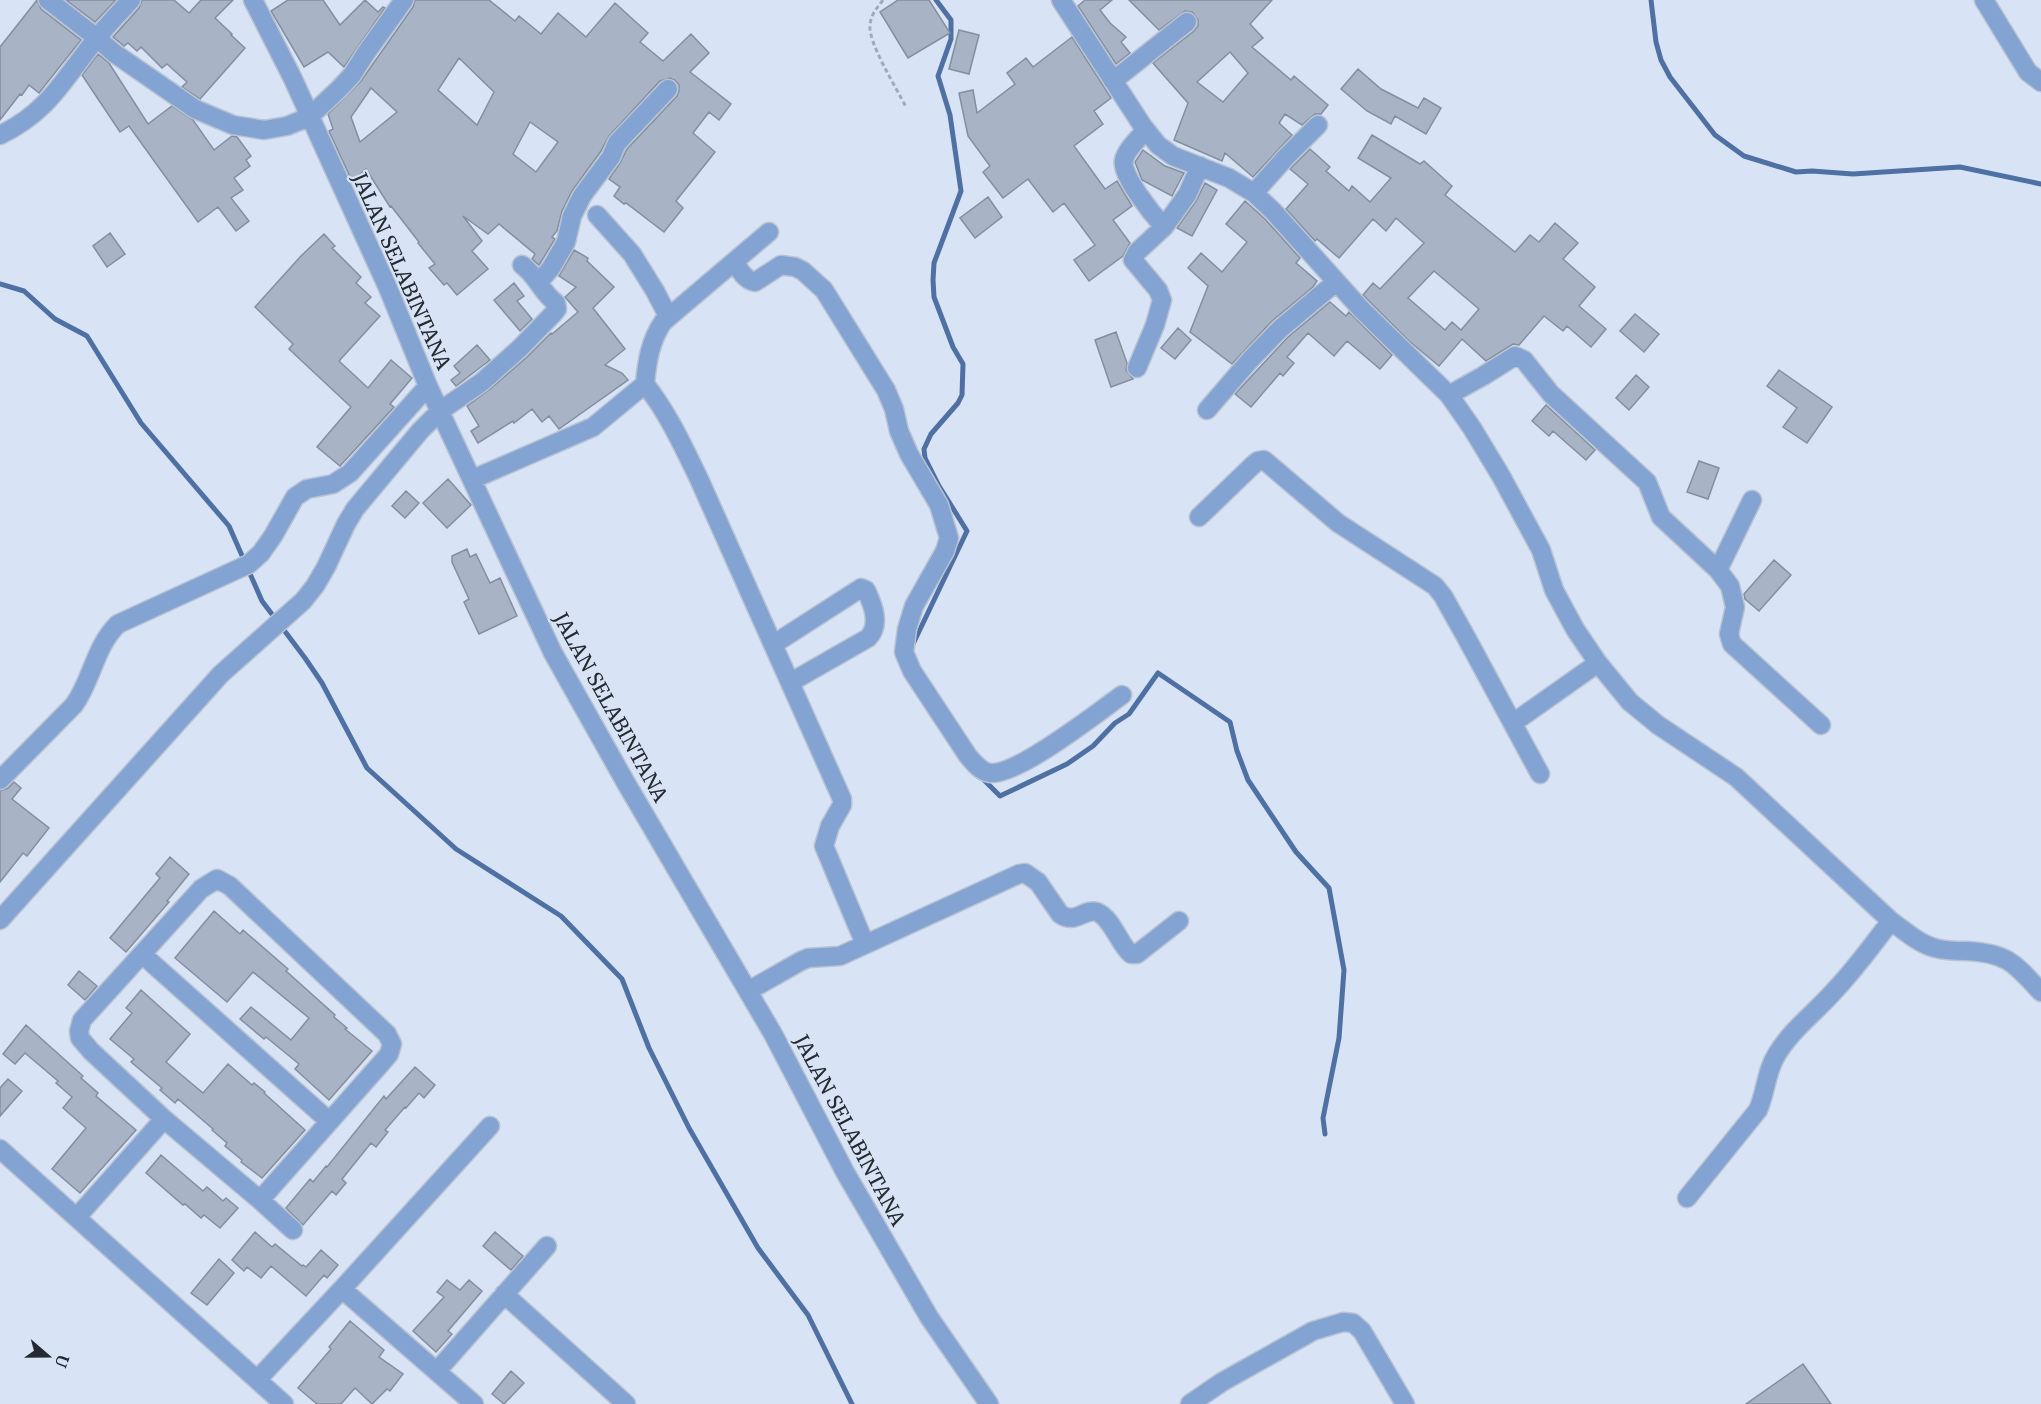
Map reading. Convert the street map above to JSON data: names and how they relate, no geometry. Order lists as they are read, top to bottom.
{
  "streets": {
    "street": ["JALAN SELABINTANA"]
  },
  "north": "right"
}
